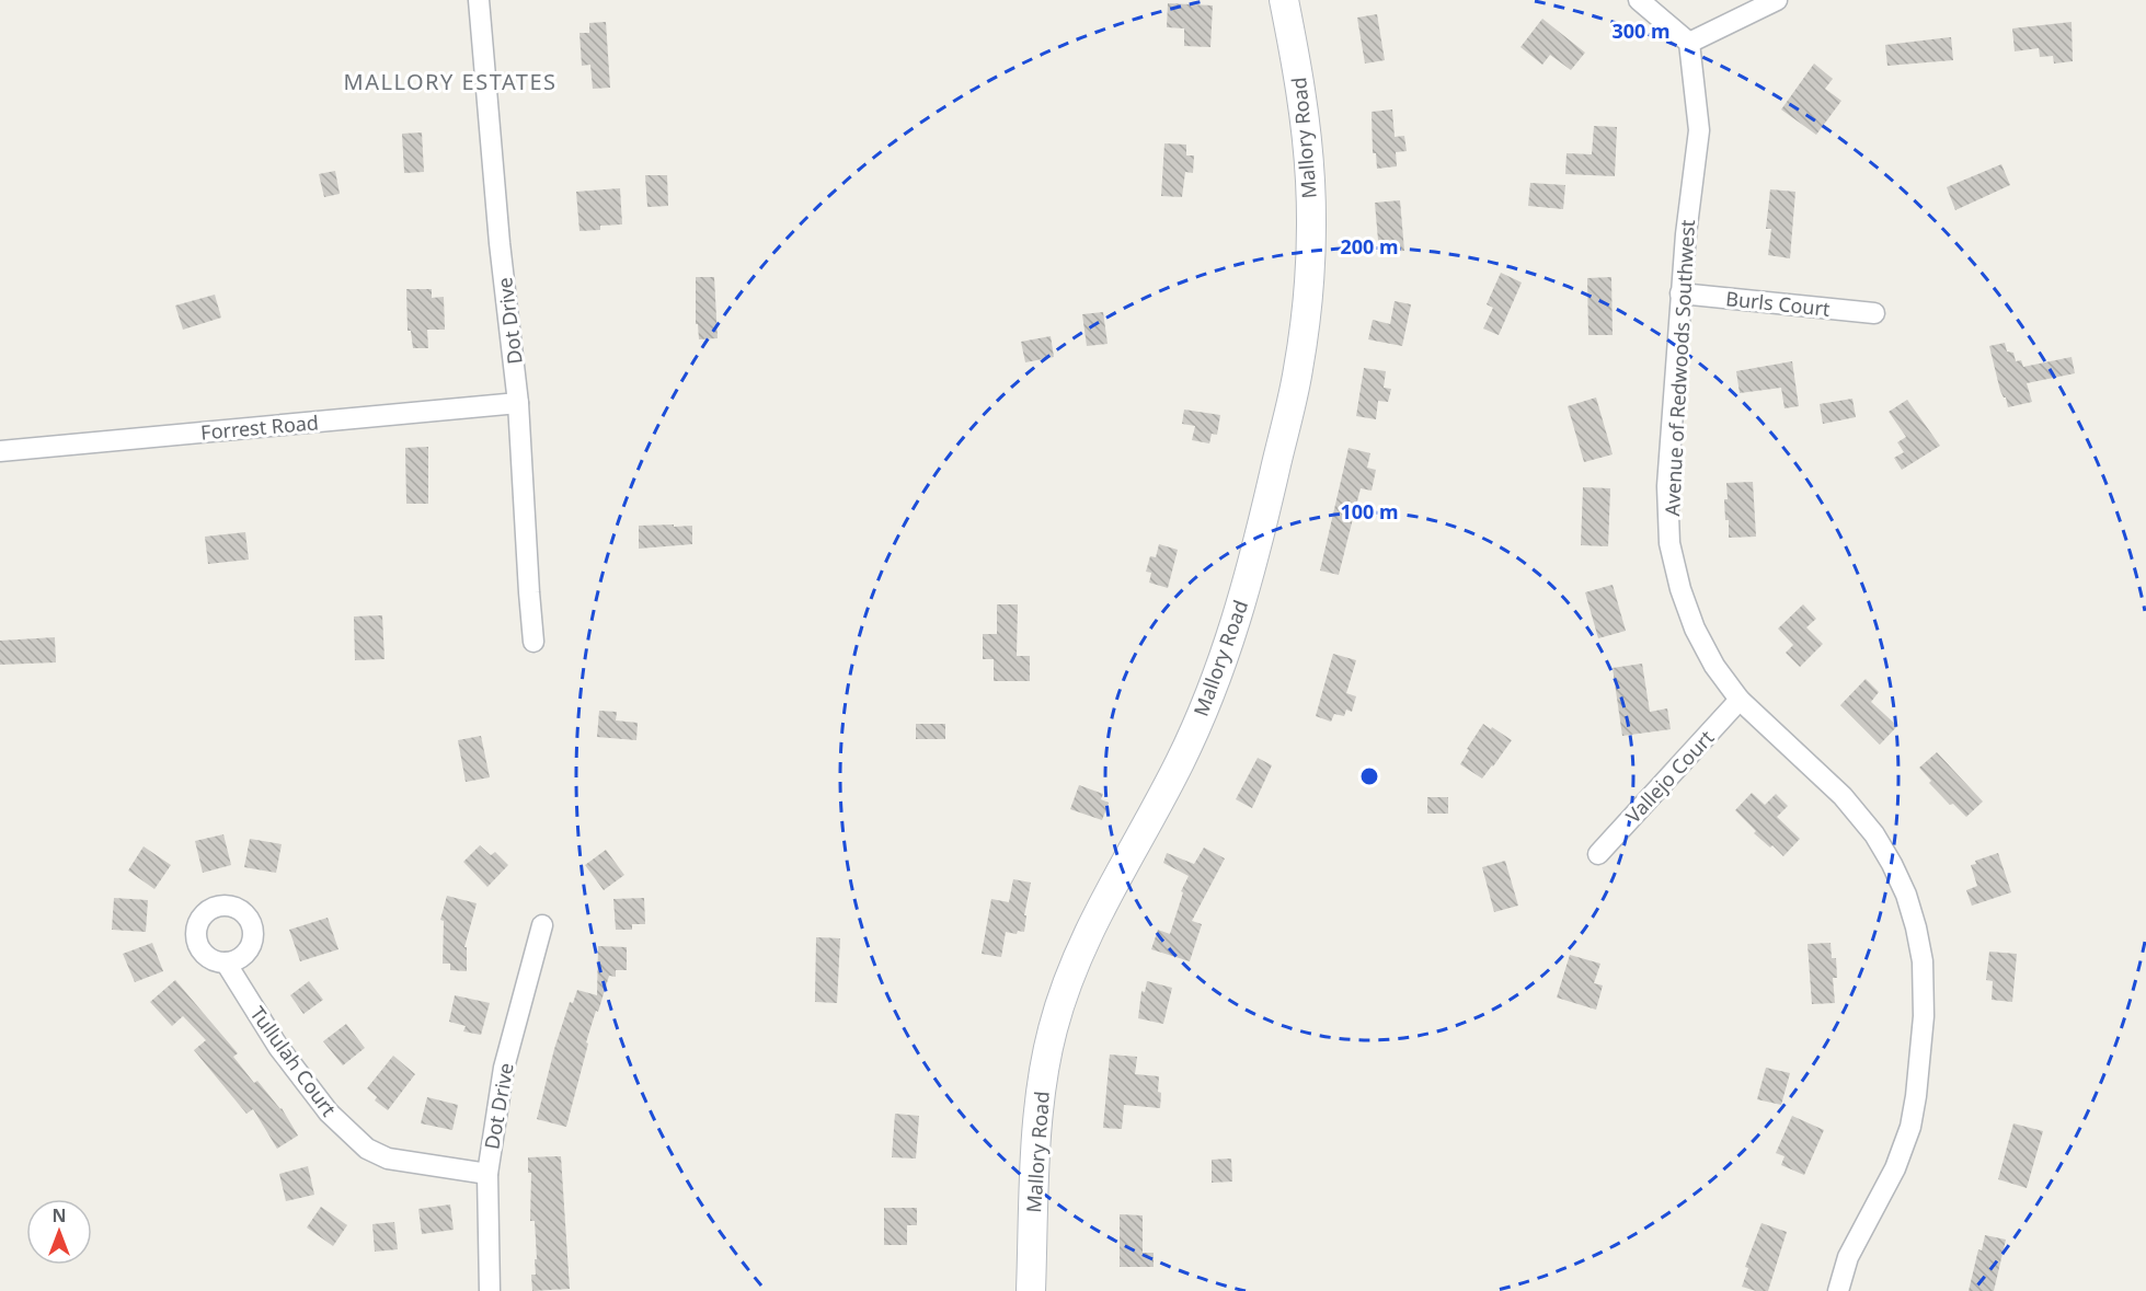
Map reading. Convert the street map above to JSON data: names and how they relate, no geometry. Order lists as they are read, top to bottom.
{
  "streets": {
    "street": [
      "Mallory Road",
      "Burls Court",
      "Dot Drive",
      "Avenue of Redwoods Southwest",
      "Forrest Road",
      "Vallejo Court",
      "Tullulah Court"
    ]
  },
  "crossings": [
    ["Burls Court", "Avenue of Redwoods Southwest"],
    ["Dot Drive", "Forrest Road"],
    ["Dot Drive", "Tullulah Court"],
    ["Avenue of Redwoods Southwest", "Vallejo Court"]
  ],
  "districts": ["MALLORY ESTATES"],
  "north": "top",
  "rings": ["300 m", "200 m", "100 m"]
}
